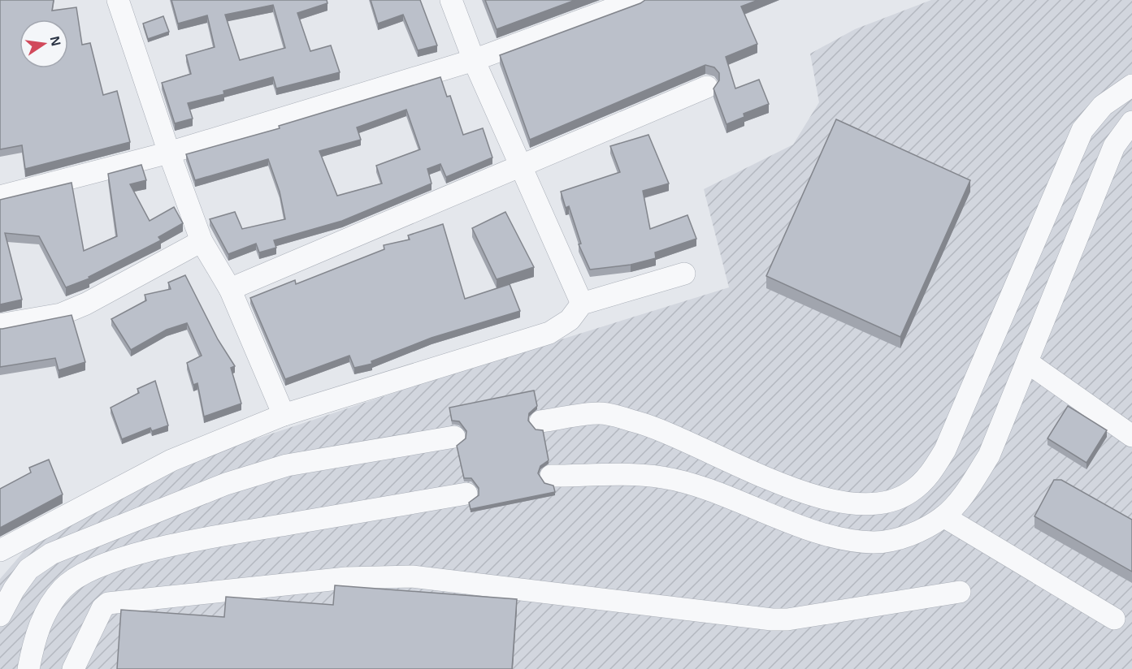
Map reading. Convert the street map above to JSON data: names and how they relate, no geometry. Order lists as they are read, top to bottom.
{
  "north": "right"
}
